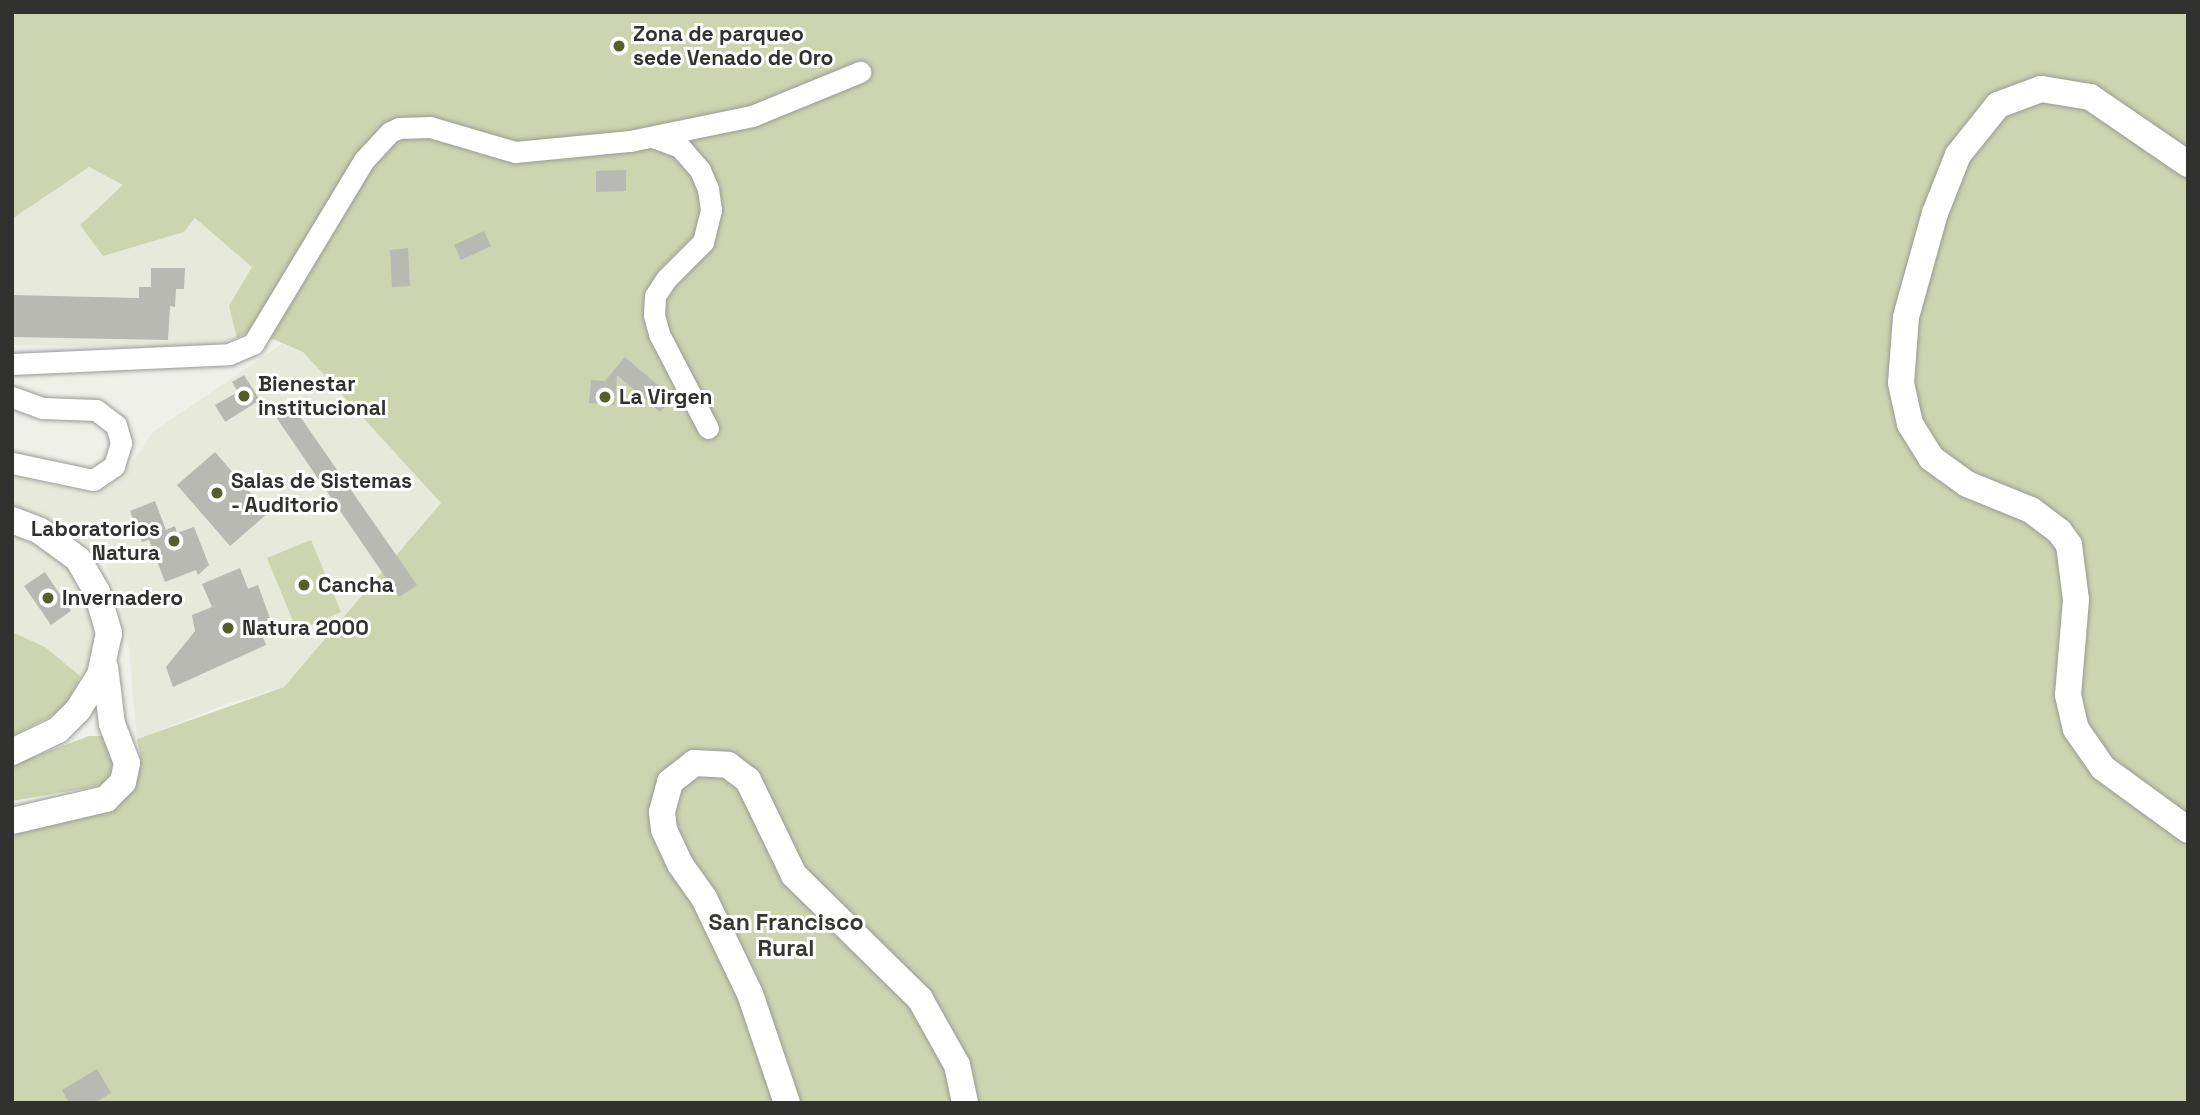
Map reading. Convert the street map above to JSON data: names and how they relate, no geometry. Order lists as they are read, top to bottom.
{
  "districts": ["San Francisco Rural"],
  "places": [
    "Zona de parqueo sede Venado de Oro",
    "Bienestar institucional",
    "La Virgen",
    "Salas de Sistemas - Auditorio",
    "Laboratorios Natura",
    "Cancha",
    "Invernadero",
    "Natura 2000"
  ]
}
